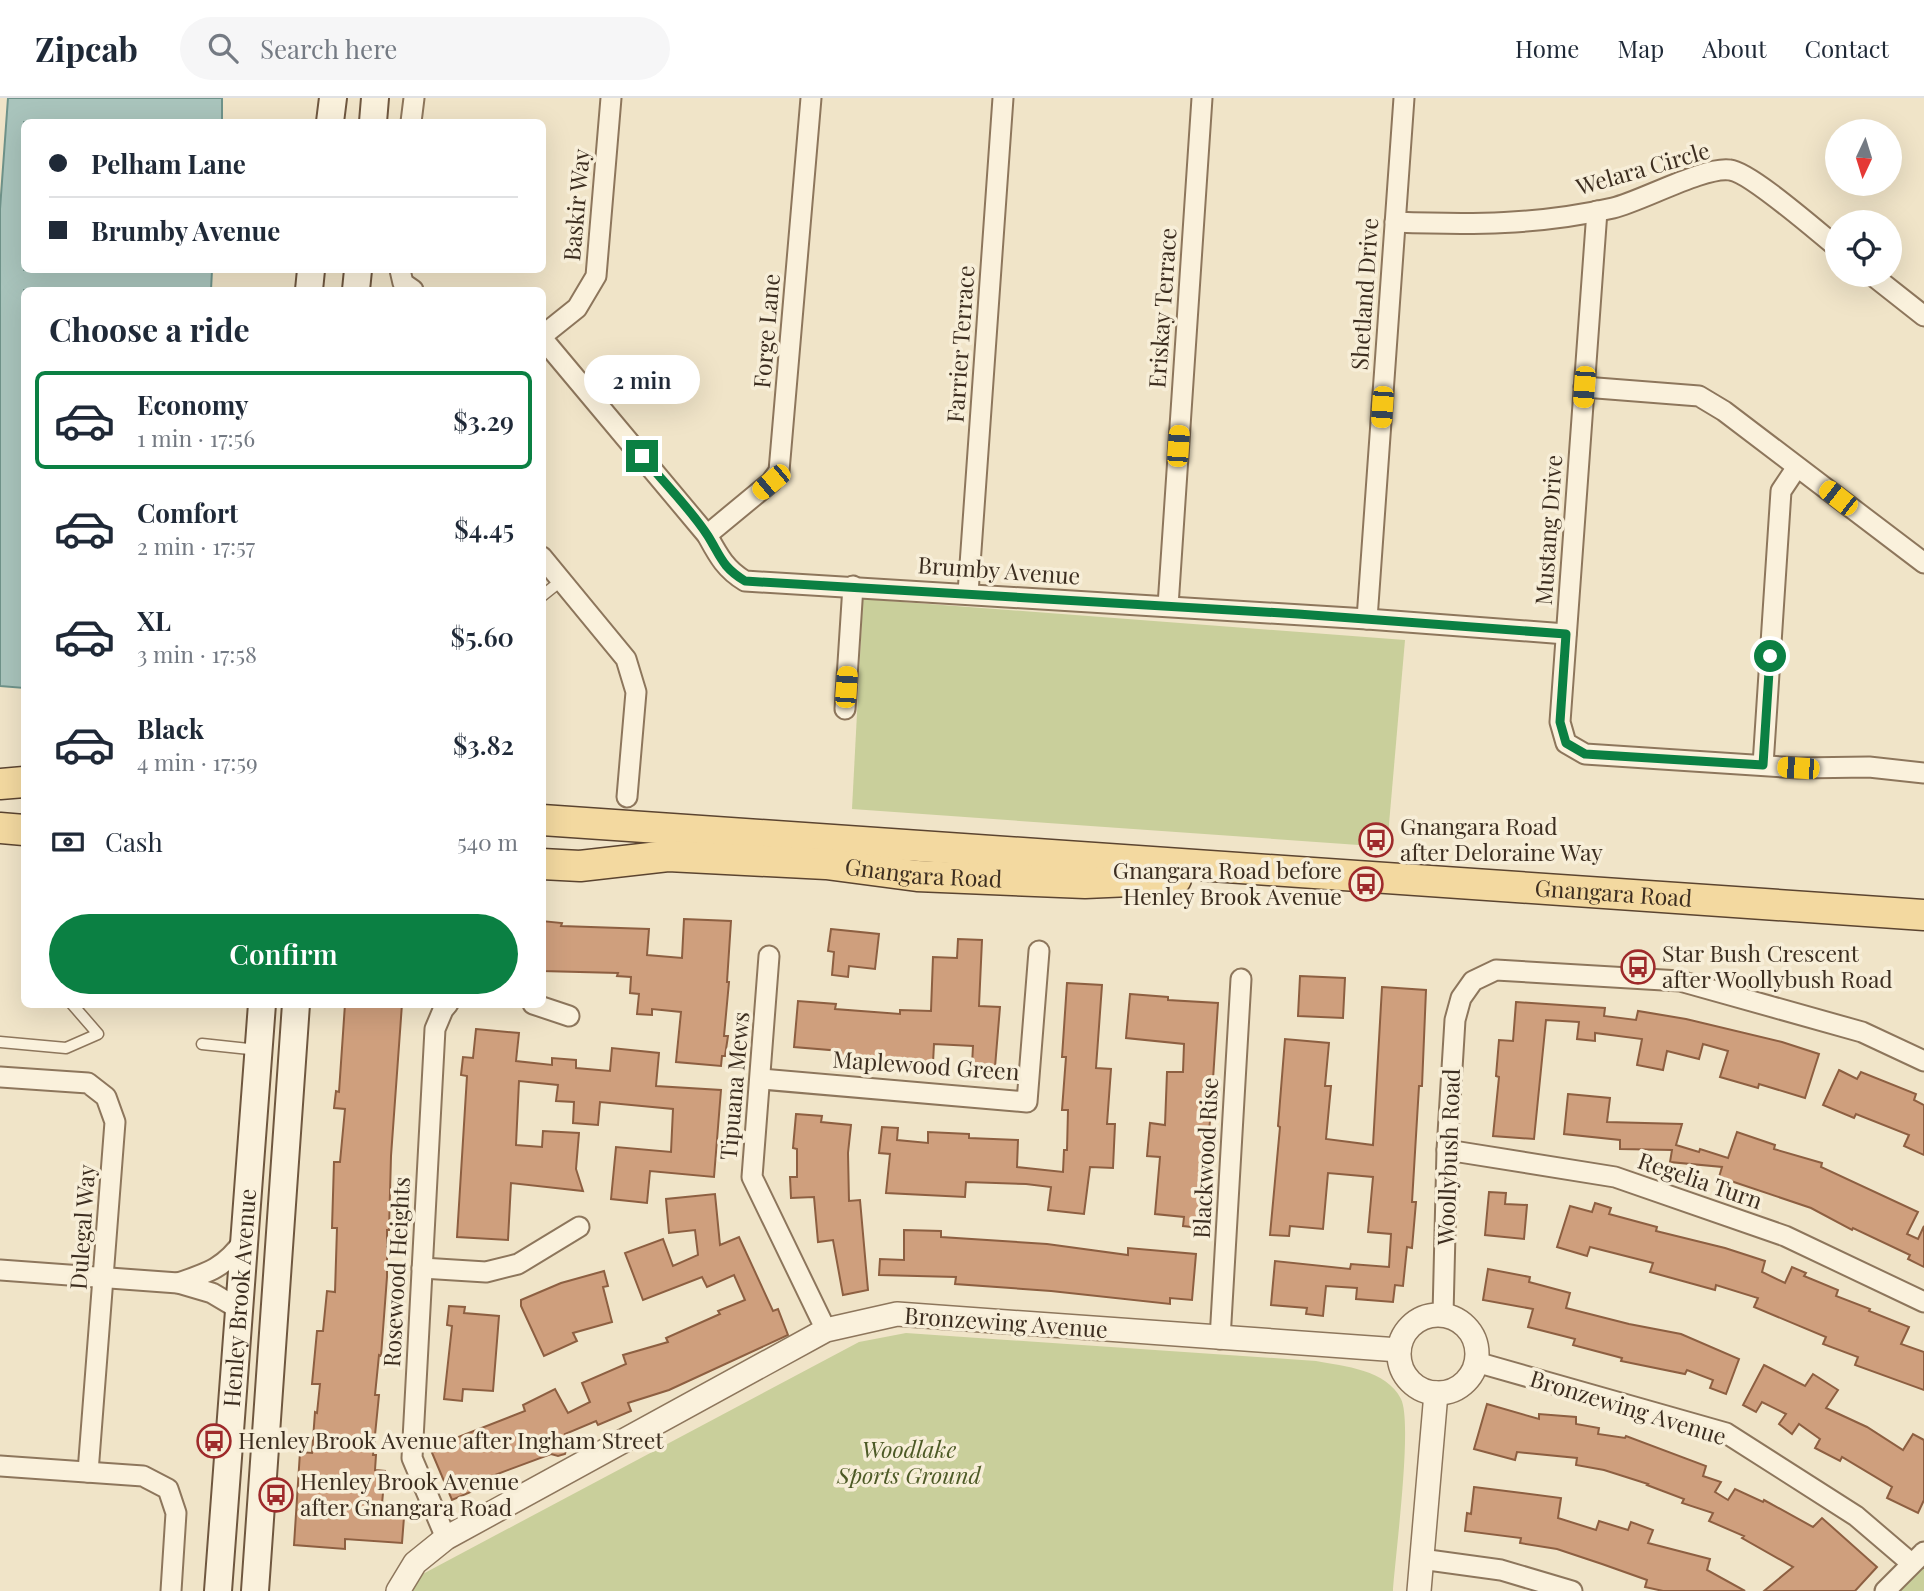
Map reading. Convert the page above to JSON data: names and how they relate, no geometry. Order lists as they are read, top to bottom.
{
  "streets": {
    "main road": ["Gnangara Road", "Henley Brook Avenue"],
    "street": [
      "Welara Circle",
      "Baskir Way",
      "Shetland Drive",
      "Eriskay Terrace",
      "Forge Lane",
      "Farrier Terrace",
      "Mustang Drive",
      "Brumby Avenue",
      "Maplewood Green",
      "Tipuana Mews",
      "Woollybush Road",
      "Blackwood Rise",
      "Regelia Turn",
      "Dulegal Way",
      "Rosewood Heights",
      "Bronzewing Avenue"
    ]
  },
  "crossings": [
    ["Welara Circle", "Shetland Drive"],
    ["Welara Circle", "Mustang Drive"],
    ["Shetland Drive", "Brumby Avenue"],
    ["Eriskay Terrace", "Brumby Avenue"],
    ["Forge Lane", "Brumby Avenue"],
    ["Farrier Terrace", "Brumby Avenue"],
    ["Mustang Drive", "Brumby Avenue"],
    ["Maplewood Green", "Tipuana Mews"],
    ["Tipuana Mews", "Bronzewing Avenue"],
    ["Woollybush Road", "Regelia Turn"],
    ["Woollybush Road", "Bronzewing Avenue"],
    ["Blackwood Rise", "Bronzewing Avenue"],
    ["Rosewood Heights", "Bronzewing Avenue"]
  ],
  "parks": ["Woodlake Sports Ground"],
  "places": {
    "bus stop": [
      "Gnangara Road after Deloraine Way",
      "Gnangara Road before Henley Brook Avenue",
      "Star Bush Crescent after Woollybush Road",
      "Henley Brook Avenue after Ingham Street",
      "Henley Brook Avenue after Gnangara Road"
    ]
  },
  "north": "bottom",
  "page": {
    "header": "Zipcab",
    "search": "Search here",
    "nav": [
      "Home",
      "Map",
      "About",
      "Contact"
    ],
    "banner": ["Pelham Lane", "Brumby Avenue"],
    "heading": "Choose a ride",
    "bubble": "2 min",
    "list": [
      {
        "name": "Economy",
        "note": "1 min · 17:56",
        "value": "$3.29"
      },
      {
        "name": "Comfort",
        "note": "2 min · 17:57",
        "value": "$4.45"
      },
      {
        "name": "XL",
        "note": "3 min · 17:58",
        "value": "$5.60"
      },
      {
        "name": "Black",
        "note": "4 min · 17:59",
        "value": "$3.82"
      }
    ],
    "pay": ["Cash", "540 m"],
    "buttons": "Confirm"
  }
}
